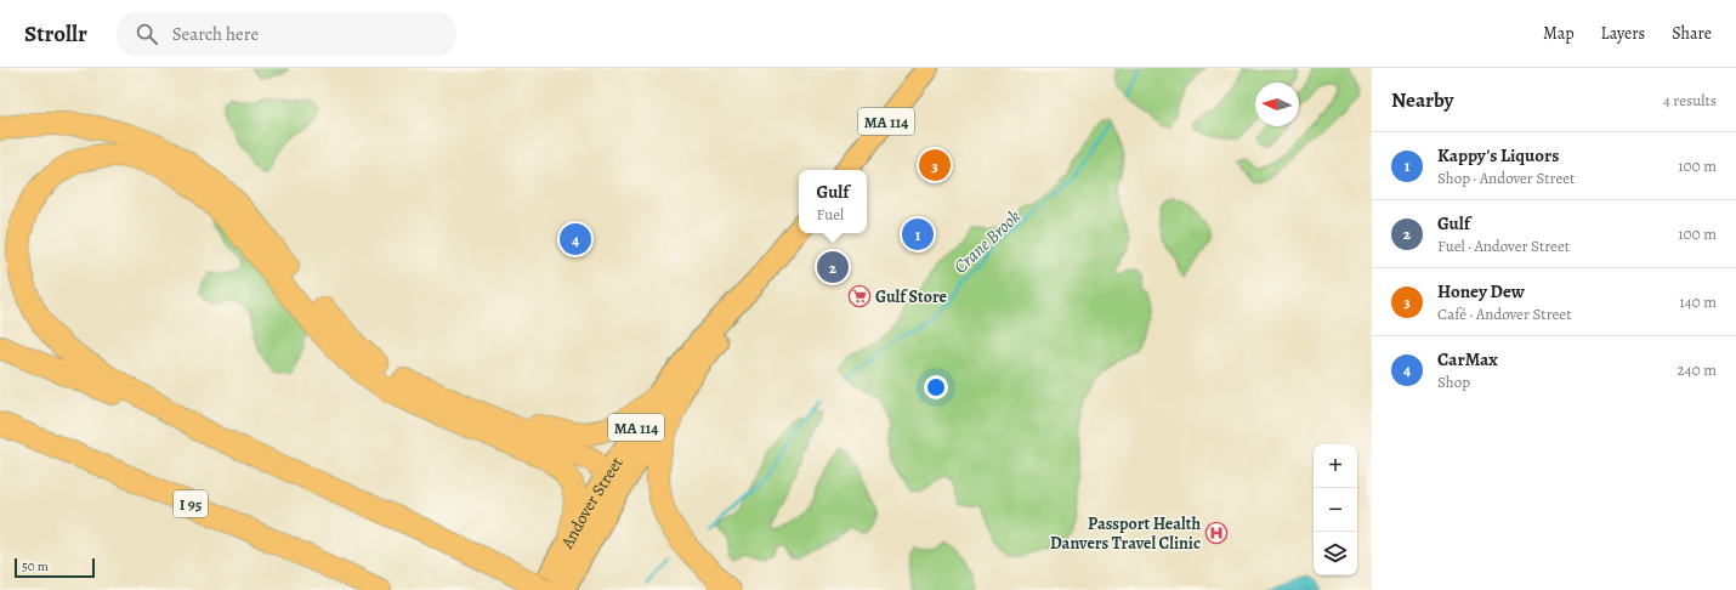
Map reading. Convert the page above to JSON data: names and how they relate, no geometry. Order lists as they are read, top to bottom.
{
  "streets": {
    "highway": ["MA 114", "Andover Street", "I 95"]
  },
  "water": ["Crane Brook"],
  "places": {
    "supermarket": ["Gulf Store"],
    "hospital": ["Passport Health Danvers Travel Clinic"]
  },
  "scale_bar": "50 m",
  "north": "left",
  "page": {
    "header": "Strollr",
    "search": "Search here",
    "nav": ["Map", "Layers", "Share"],
    "heading": ["Nearby", "4 results"],
    "list": [
      {
        "mark": "1",
        "name": "Kappy's Liquors",
        "note": "Shop · Andover Street",
        "value": "100 m"
      },
      {
        "mark": "2",
        "name": "Gulf",
        "note": "Fuel · Andover Street",
        "value": "100 m"
      },
      {
        "mark": "3",
        "name": "Honey Dew",
        "note": "Café · Andover Street",
        "value": "140 m"
      },
      {
        "mark": "4",
        "name": "CarMax",
        "note": "Shop",
        "value": "240 m"
      }
    ],
    "pins": [
      "3",
      "1",
      "4",
      "2"
    ],
    "popup": ["Gulf", "Fuel"],
    "map_buttons": ["+", "−"],
    "scale": "50 m"
  }
}
